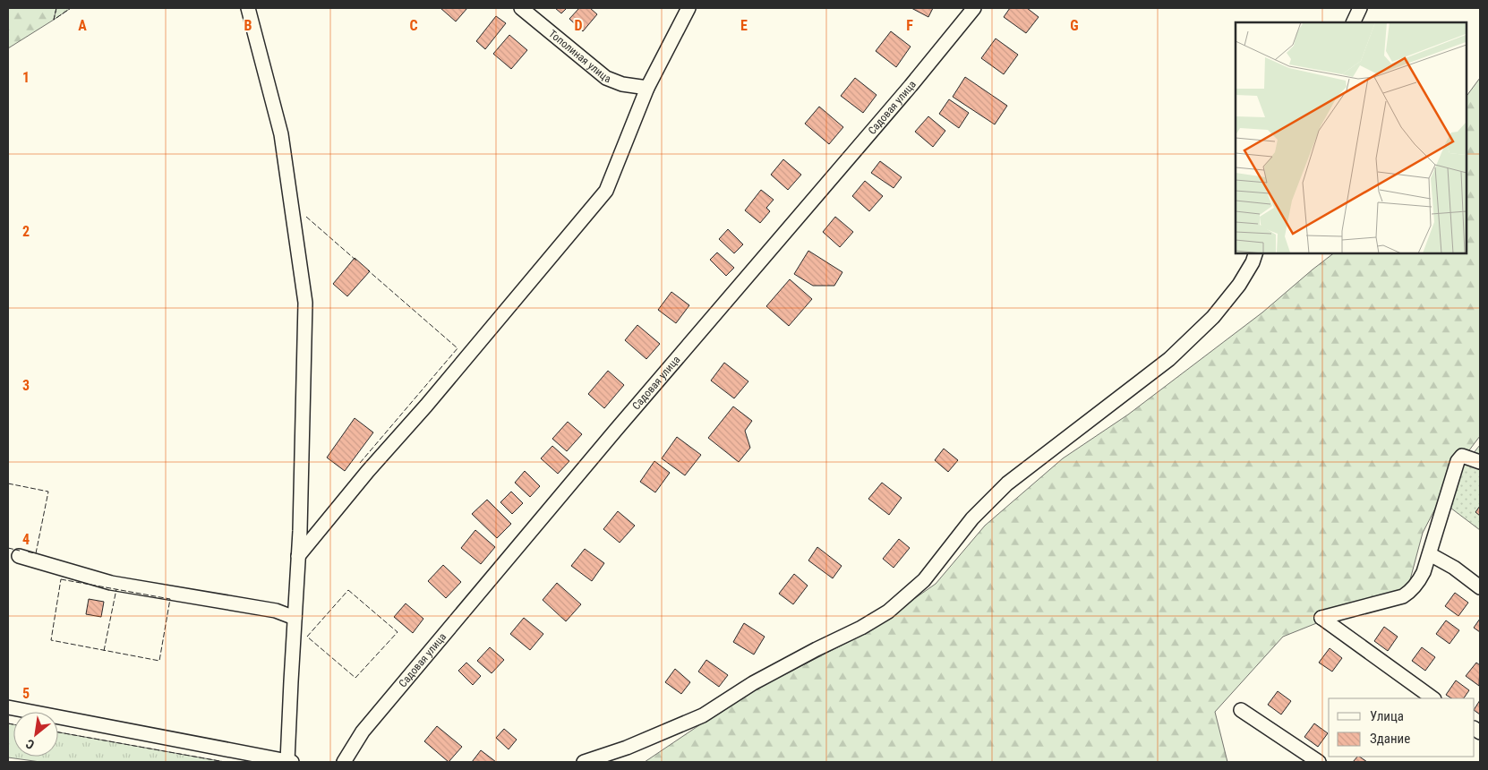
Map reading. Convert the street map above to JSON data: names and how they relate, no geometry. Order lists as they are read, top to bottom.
{
  "streets": {
    "street": ["Тополиная улица", "Садовая улица"]
  },
  "legend": ["Улица", "Здание"],
  "north": "bottom left",
  "grid": {
    "columns": [
      "A",
      "B",
      "C",
      "D",
      "E",
      "F",
      "G"
    ],
    "rows": [
      "1",
      "2",
      "3",
      "4",
      "5"
    ]
  }
}
